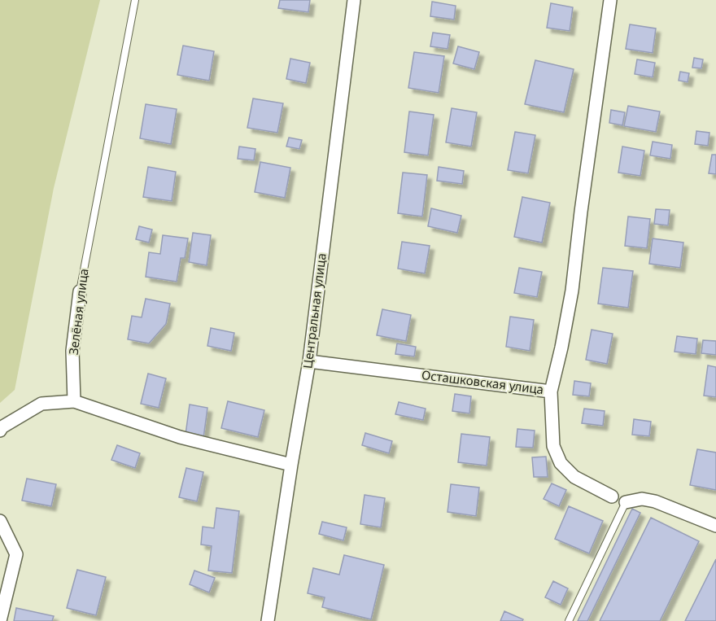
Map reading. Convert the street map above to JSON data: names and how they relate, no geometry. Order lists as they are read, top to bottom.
{
  "streets": {
    "street": ["Центральная улица", "Зелёная улица", "Осташковская улица"]
  },
  "crossings": [
    ["Центральная улица", "Осташковская улица"]
  ]
}
